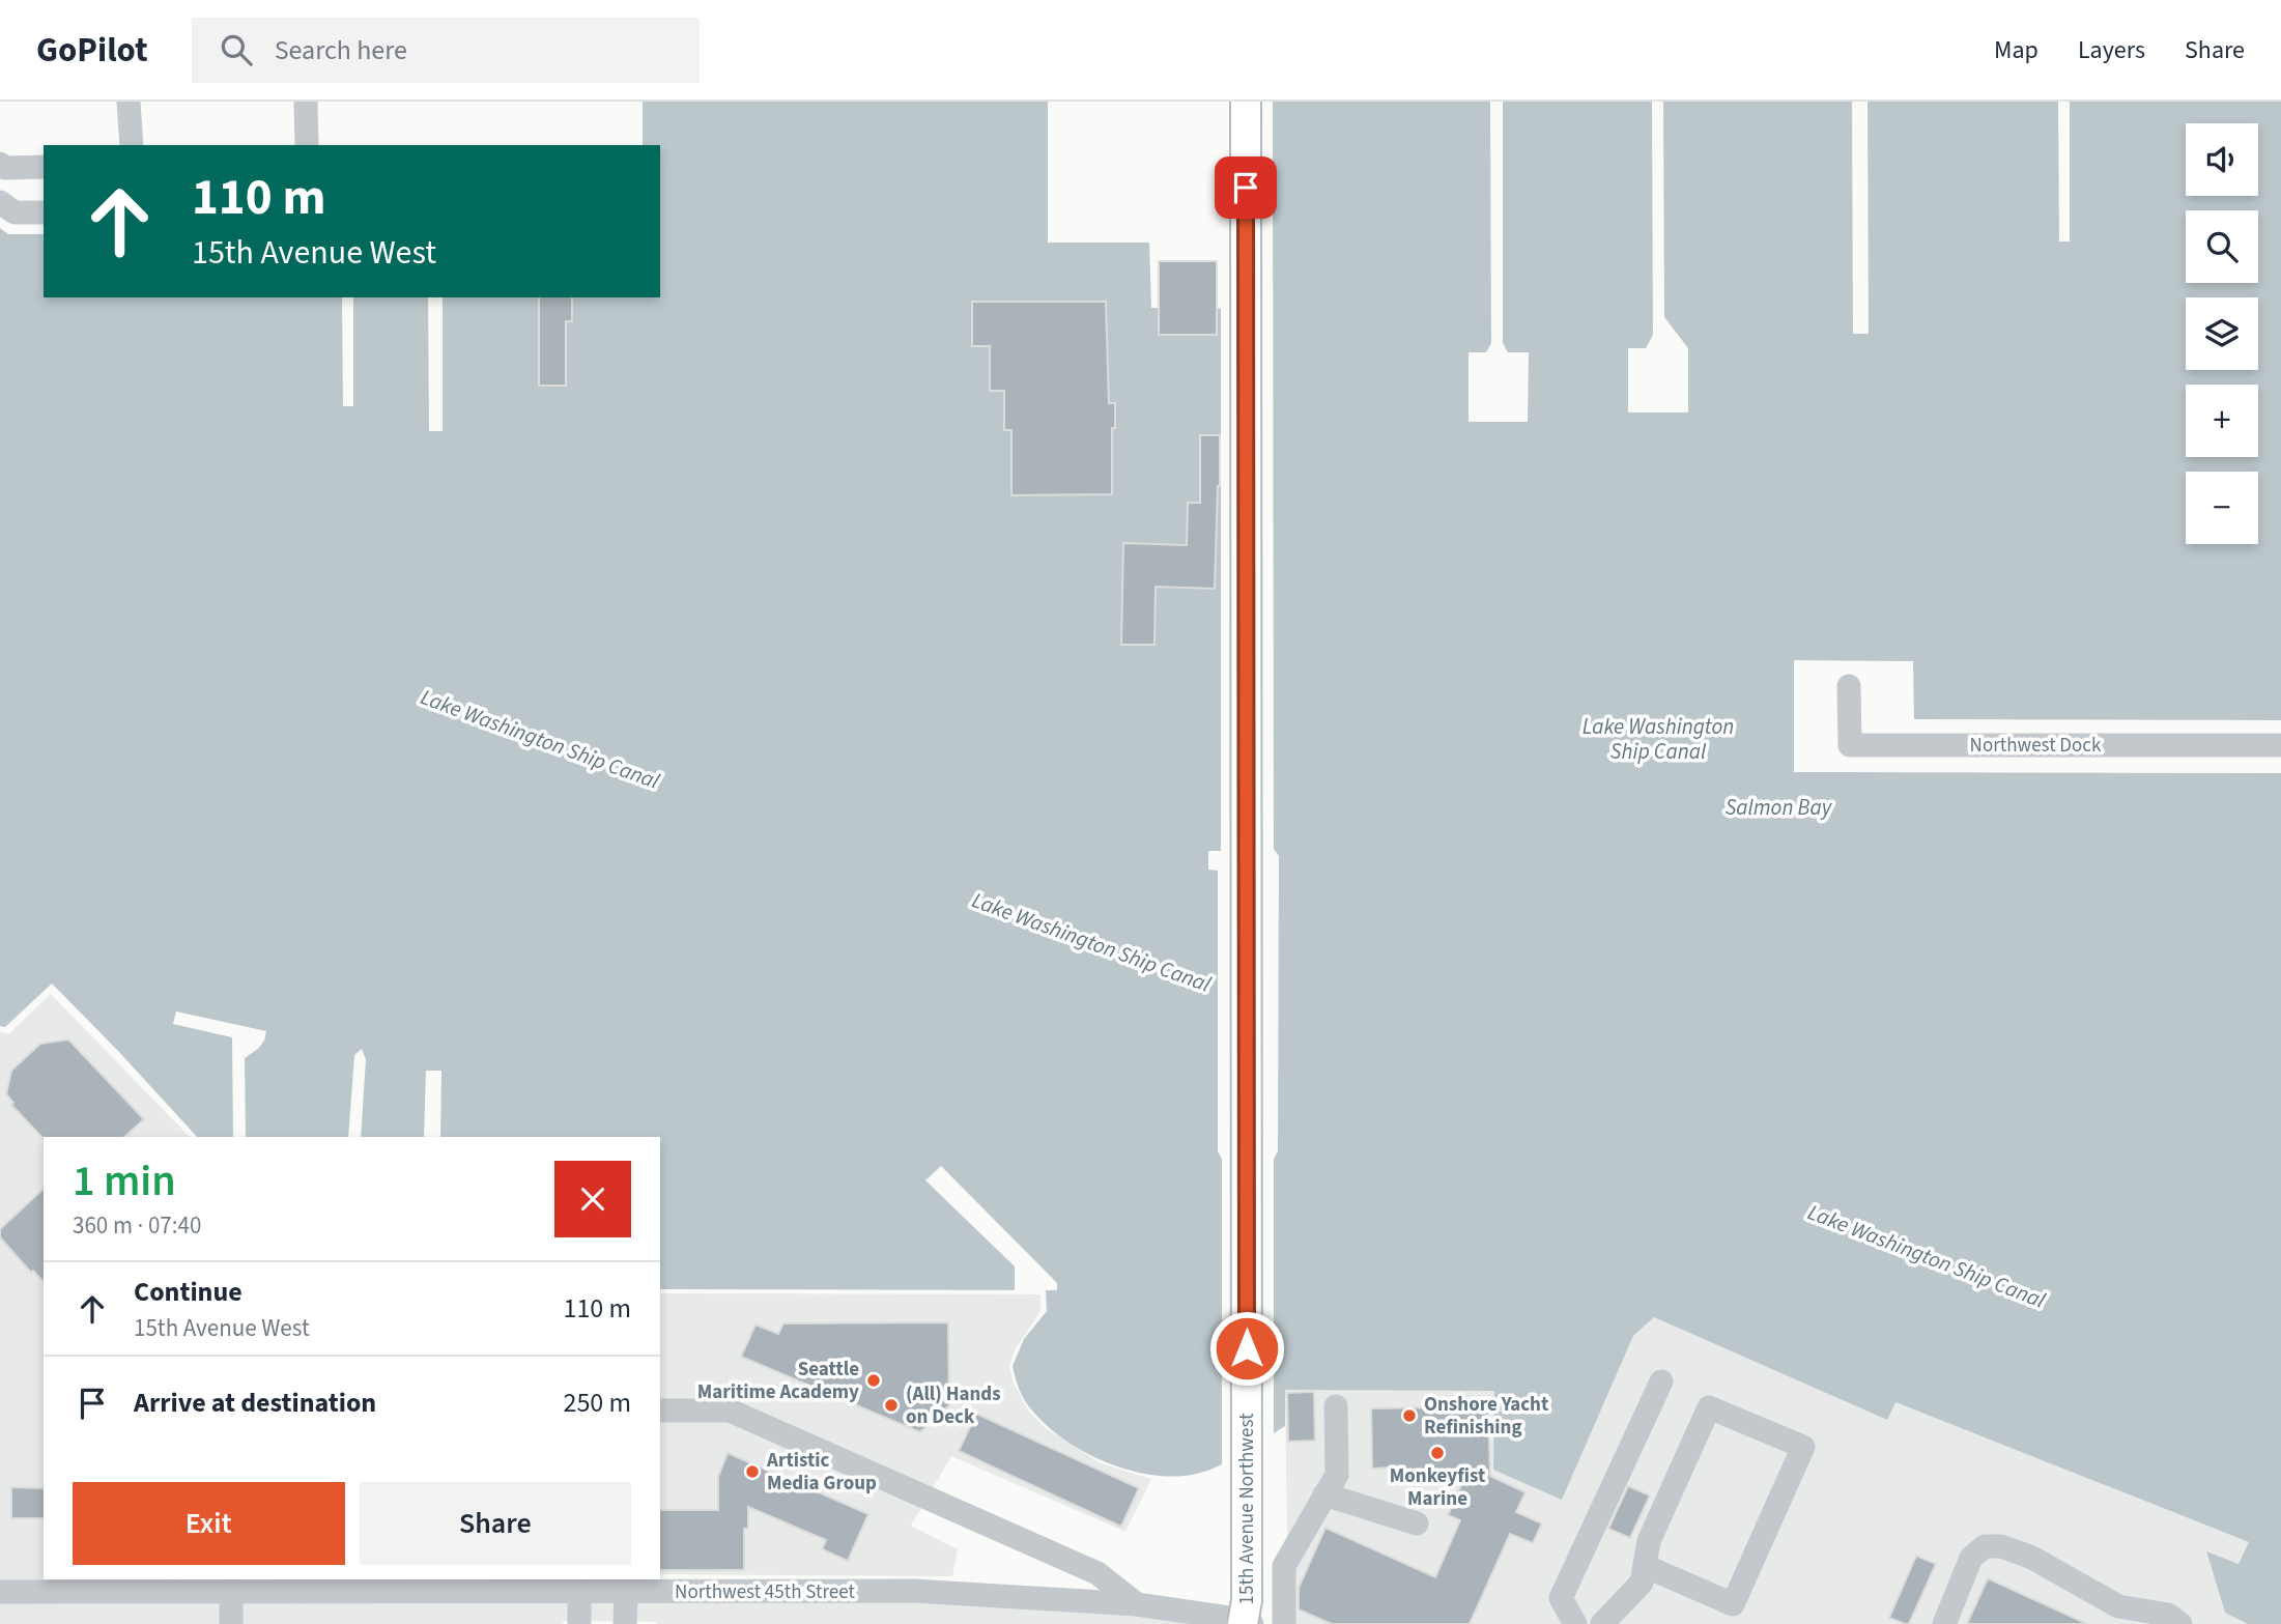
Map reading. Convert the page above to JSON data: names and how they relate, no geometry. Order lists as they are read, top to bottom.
{
  "streets": {
    "main road": ["15th Avenue Northwest"],
    "street": ["Northwest Dock", "Northwest 45th Street"]
  },
  "crossings": [
    ["15th Avenue Northwest", "Northwest 45th Street"]
  ],
  "water": ["Lake Washington Ship Canal", "Salmon Bay"],
  "places": [
    "Seattle Maritime Academy",
    "(All) Hands on Deck",
    "Onshore Yacht Refinishing",
    "Monkeyfist Marine",
    "Artistic Media Group"
  ],
  "page": {
    "header": "GoPilot",
    "search": "Search here",
    "nav": ["Map", "Layers", "Share"],
    "map_buttons": ["+", "−"],
    "turn": ["110 m", "15th Avenue West"],
    "heading": ["1 min", "360 m · 07:40"],
    "list": [
      {
        "name": "Continue",
        "note": "15th Avenue West",
        "value": "110 m"
      },
      {
        "name": "Arrive at destination",
        "value": "250 m"
      }
    ],
    "buttons": ["Exit", "Share"]
  }
}
